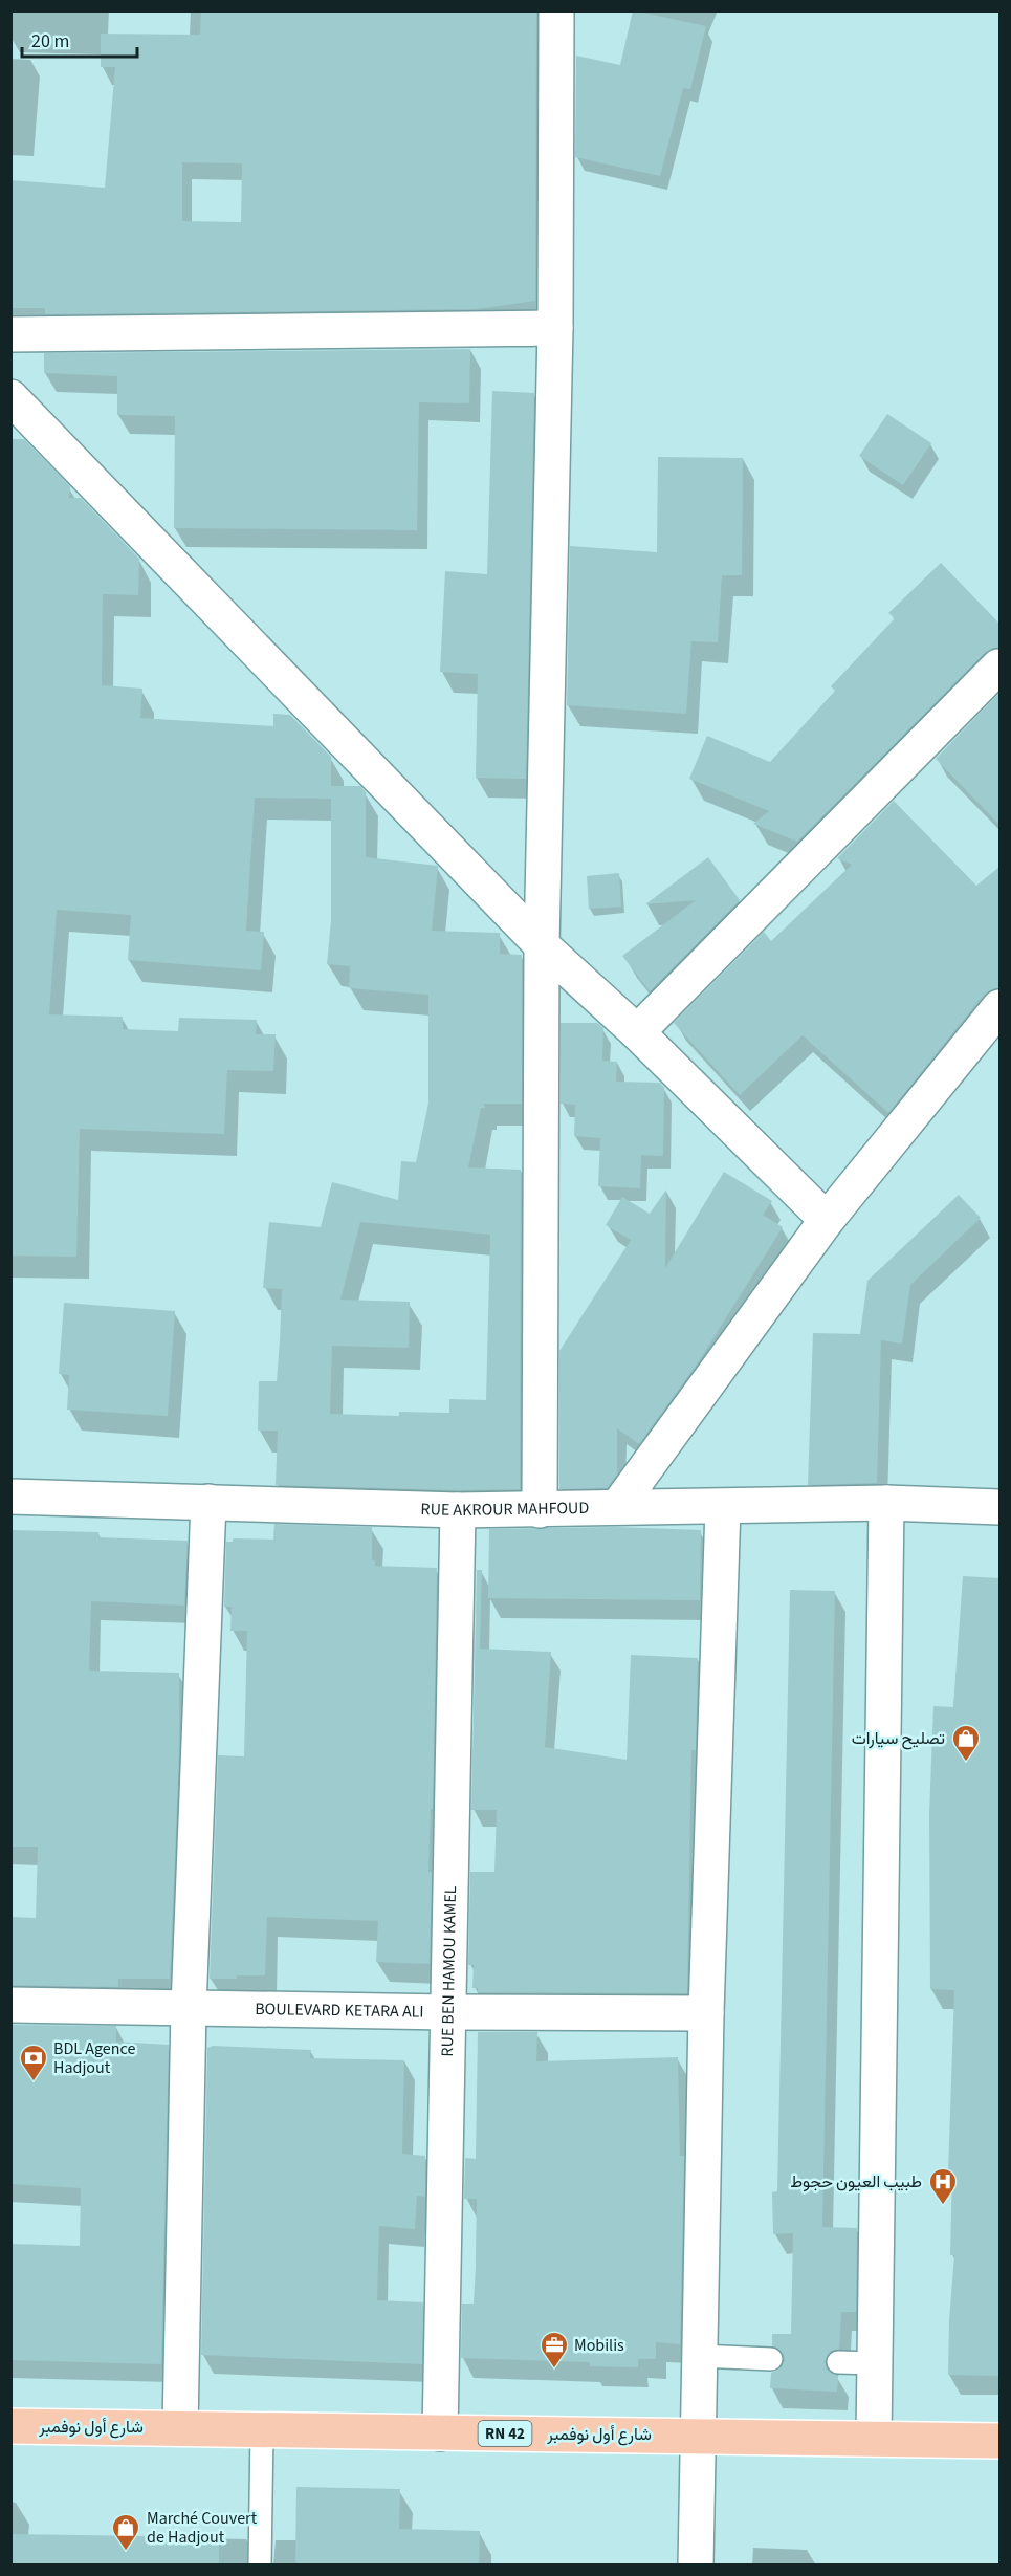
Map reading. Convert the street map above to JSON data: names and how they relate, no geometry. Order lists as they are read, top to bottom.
{
  "streets": {
    "main road": ["شارع أول نوفمبر", "RN 42"],
    "street": ["RUE AKROUR MAHFOUD", "RUE BEN HAMOU KAMEL", "BOULEVARD KETARA ALI"]
  },
  "crossings": [
    ["RUE AKROUR MAHFOUD", "RUE BEN HAMOU KAMEL"],
    ["RUE BEN HAMOU KAMEL", "BOULEVARD KETARA ALI"],
    ["RUE BEN HAMOU KAMEL", "شارع أول نوفمبر"]
  ],
  "places": {
    "shop": ["تصليح سيارات", "Marché Couvert de Hadjout"],
    "bank": ["BDL Agence Hadjout"],
    "hospital": ["طبيب العيون حجوط"],
    "office": ["Mobilis"]
  },
  "scale_bar": "20 m"
}
